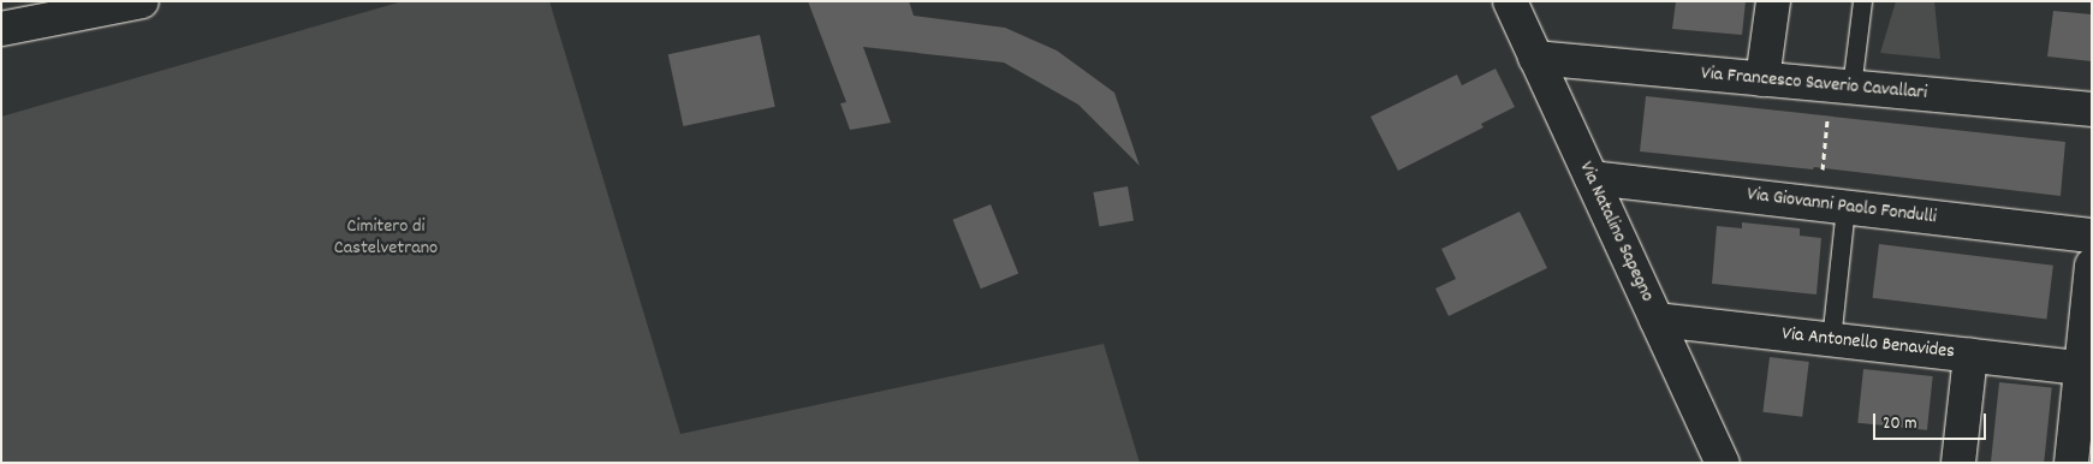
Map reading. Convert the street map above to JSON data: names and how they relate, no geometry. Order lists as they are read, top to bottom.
{
  "streets": {
    "street": [
      "Via Francesco Saverio Cavallari",
      "Via Giovanni Paolo Fondulli",
      "Via Natalino Sapegno",
      "Via Antonello Benavides"
    ]
  },
  "crossings": [
    ["Via Francesco Saverio Cavallari", "Via Natalino Sapegno"],
    ["Via Giovanni Paolo Fondulli", "Via Natalino Sapegno"],
    ["Via Natalino Sapegno", "Via Antonello Benavides"]
  ],
  "parks": ["Cimitero di Castelvetrano"],
  "scale_bar": "20 m"
}
